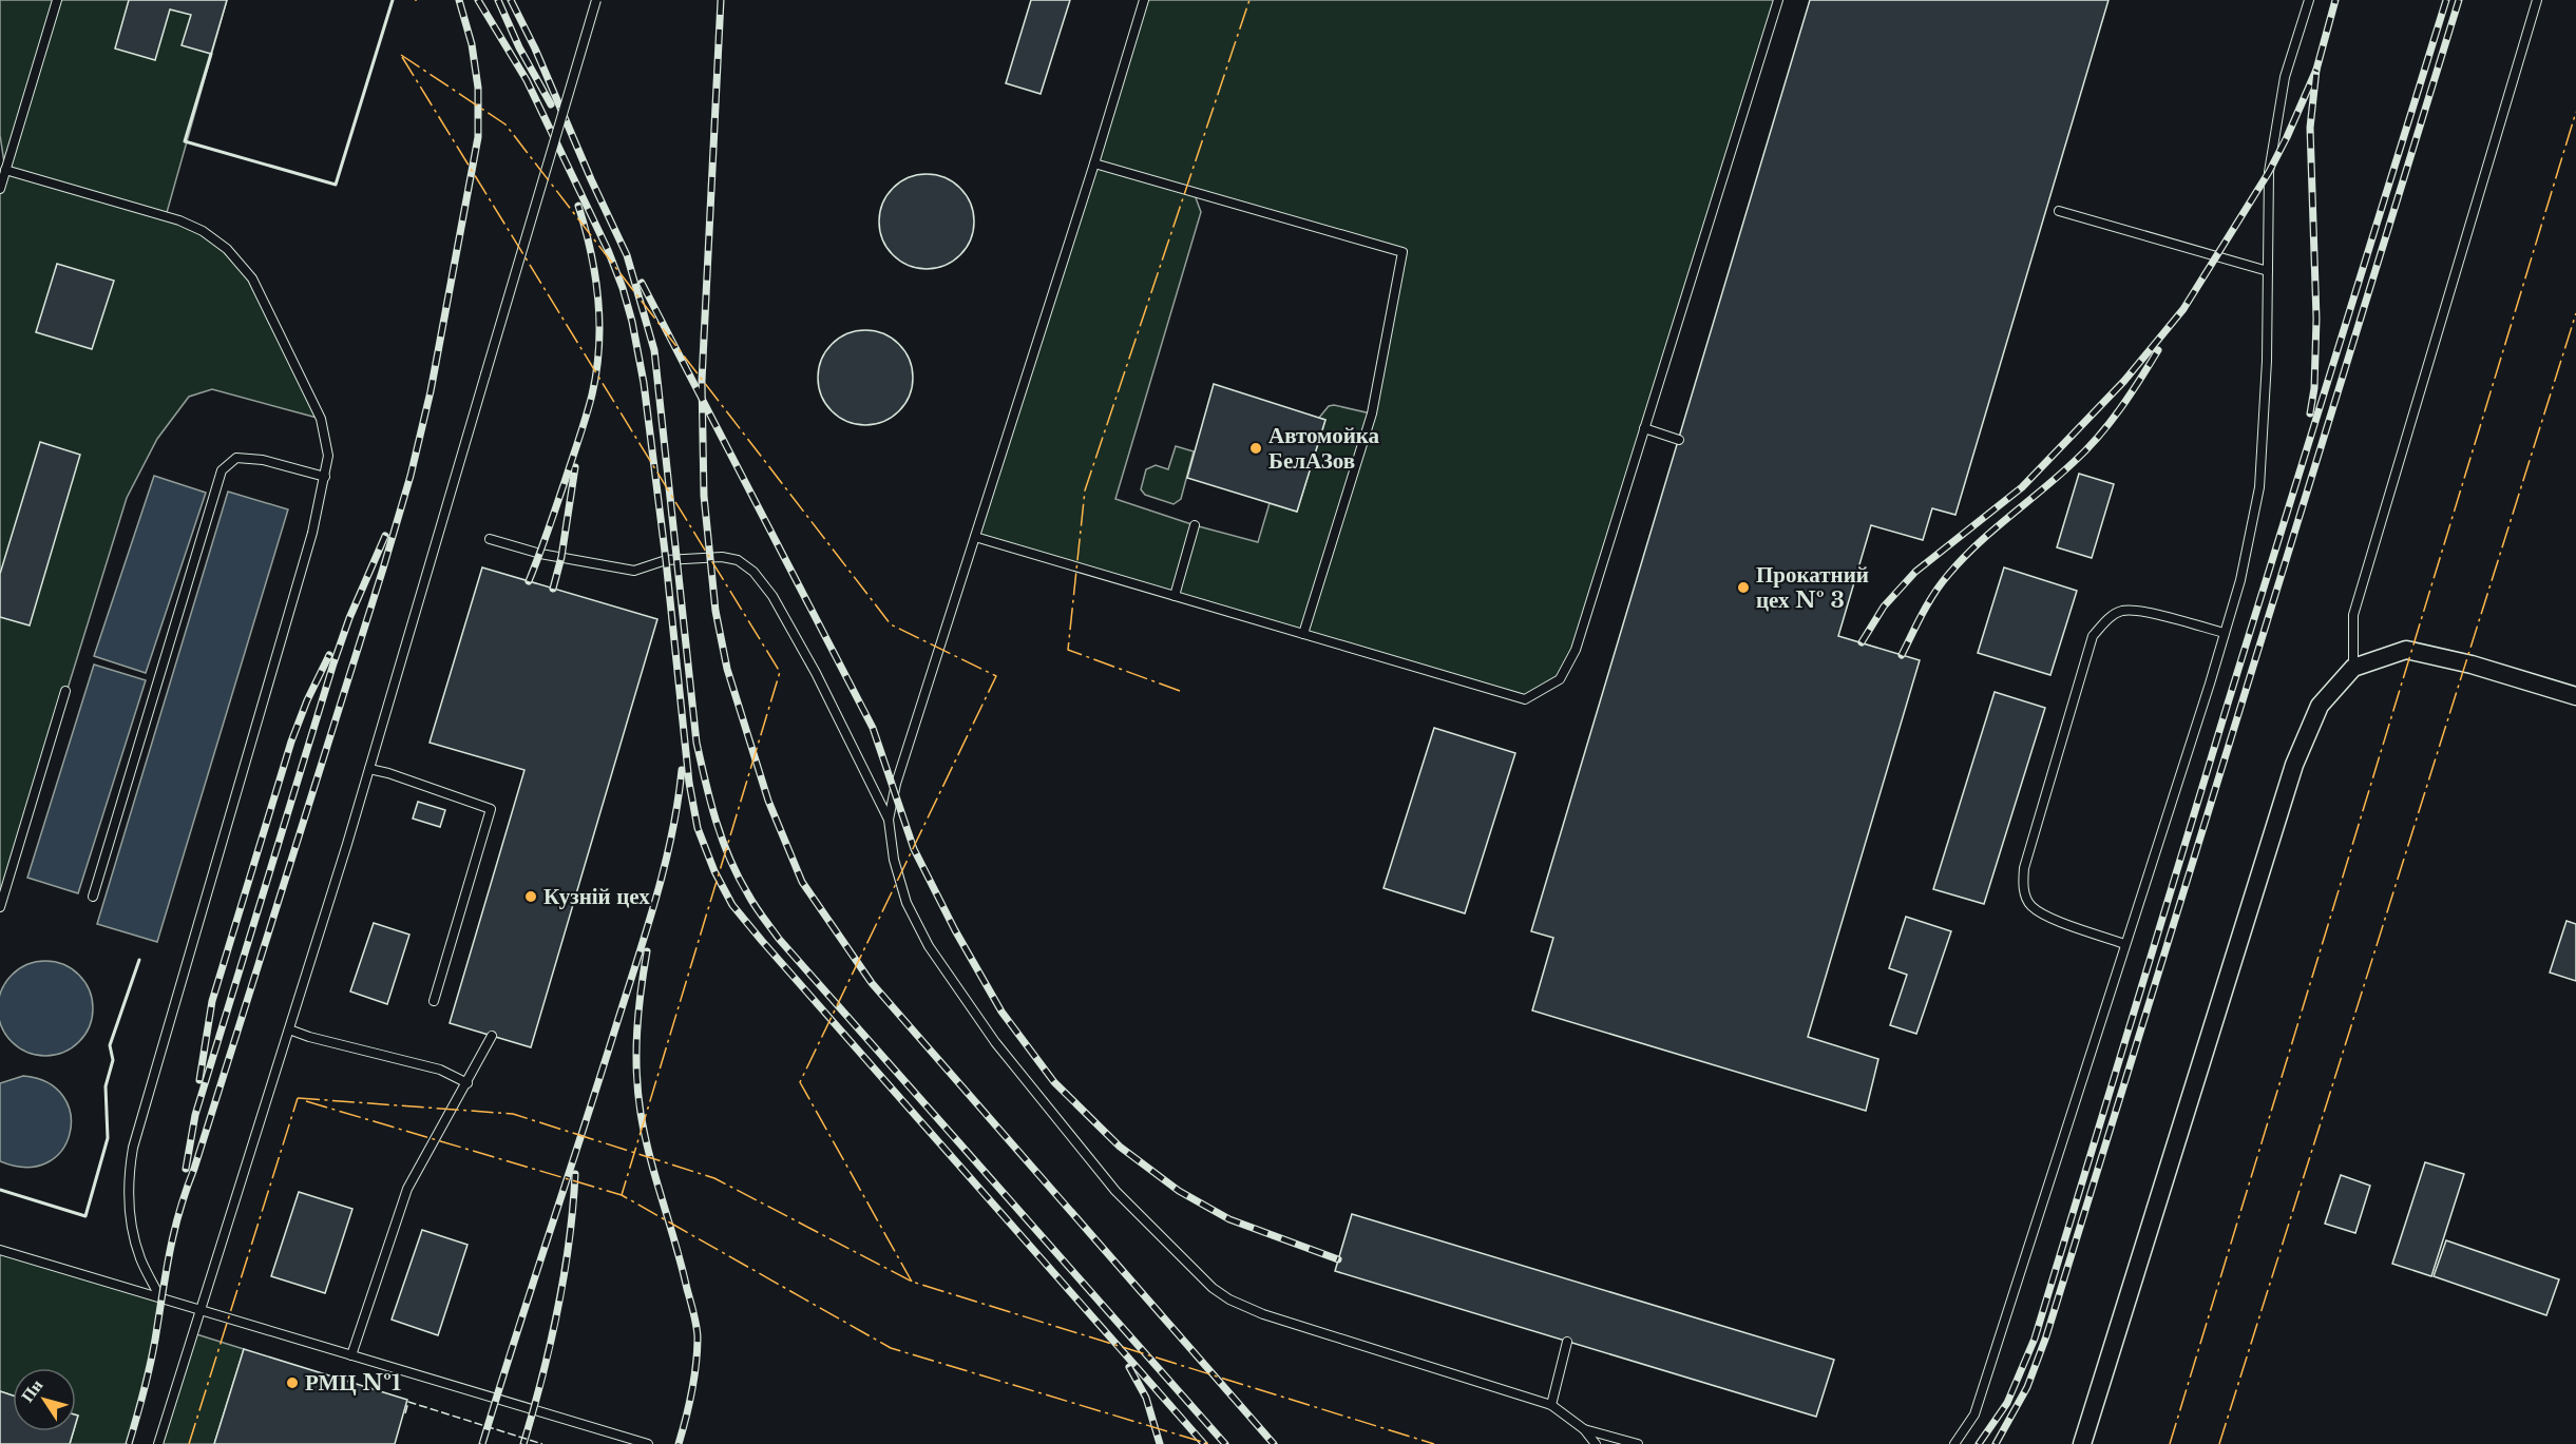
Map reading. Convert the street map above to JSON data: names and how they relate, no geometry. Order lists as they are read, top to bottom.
{
  "places": [
    "Автомойка БелАЗов",
    "Прокатний цех № 3",
    "Кузній цех",
    "РМЦ №1"
  ],
  "north": "top left"
}
